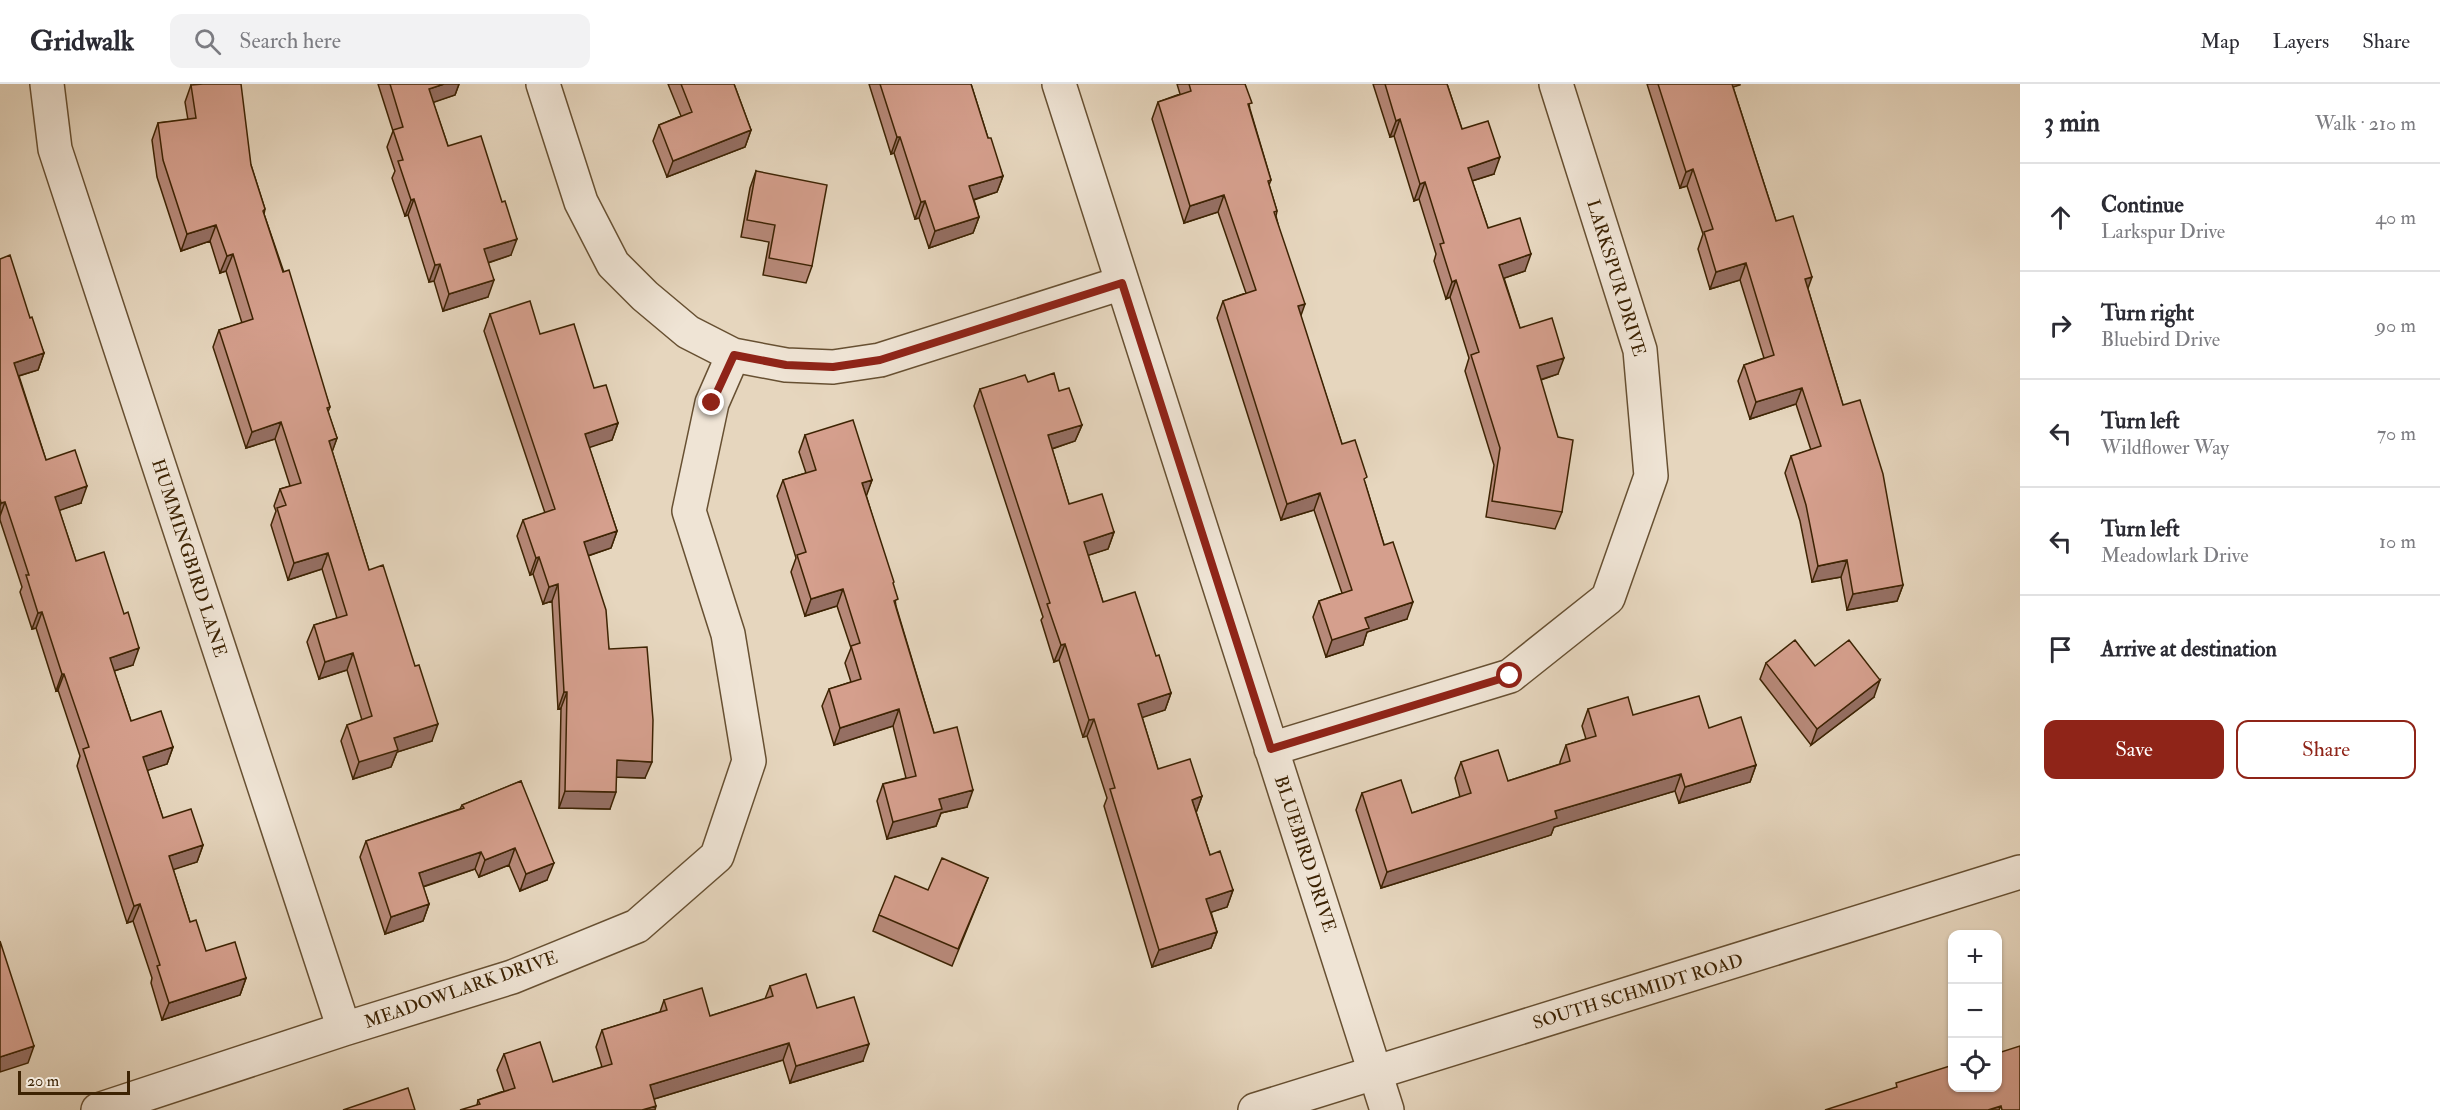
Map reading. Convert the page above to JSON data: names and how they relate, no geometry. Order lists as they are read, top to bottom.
{
  "streets": {
    "street": [
      "LARKSPUR DRIVE",
      "HUMMINGBIRD LANE",
      "BLUEBIRD DRIVE",
      "MEADOWLARK DRIVE",
      "SOUTH SCHMIDT ROAD"
    ]
  },
  "crossings": [
    ["LARKSPUR DRIVE", "BLUEBIRD DRIVE"],
    ["HUMMINGBIRD LANE", "MEADOWLARK DRIVE"],
    ["BLUEBIRD DRIVE", "SOUTH SCHMIDT ROAD"]
  ],
  "scale_bar": "20 m",
  "page": {
    "header": "Gridwalk",
    "search": "Search here",
    "nav": ["Map", "Layers", "Share"],
    "heading": ["3 min", "Walk · 210 m"],
    "list": [
      ["Continue", "Larkspur Drive", "40 m"],
      ["Turn right", "Bluebird Drive", "90 m"],
      ["Turn left", "Wildflower Way", "70 m"],
      ["Turn left", "Meadowlark Drive", "10 m"],
      "Arrive at destination"
    ],
    "buttons": ["Save", "Share"],
    "map_buttons": ["+", "−"],
    "scale": "20 m"
  }
}
